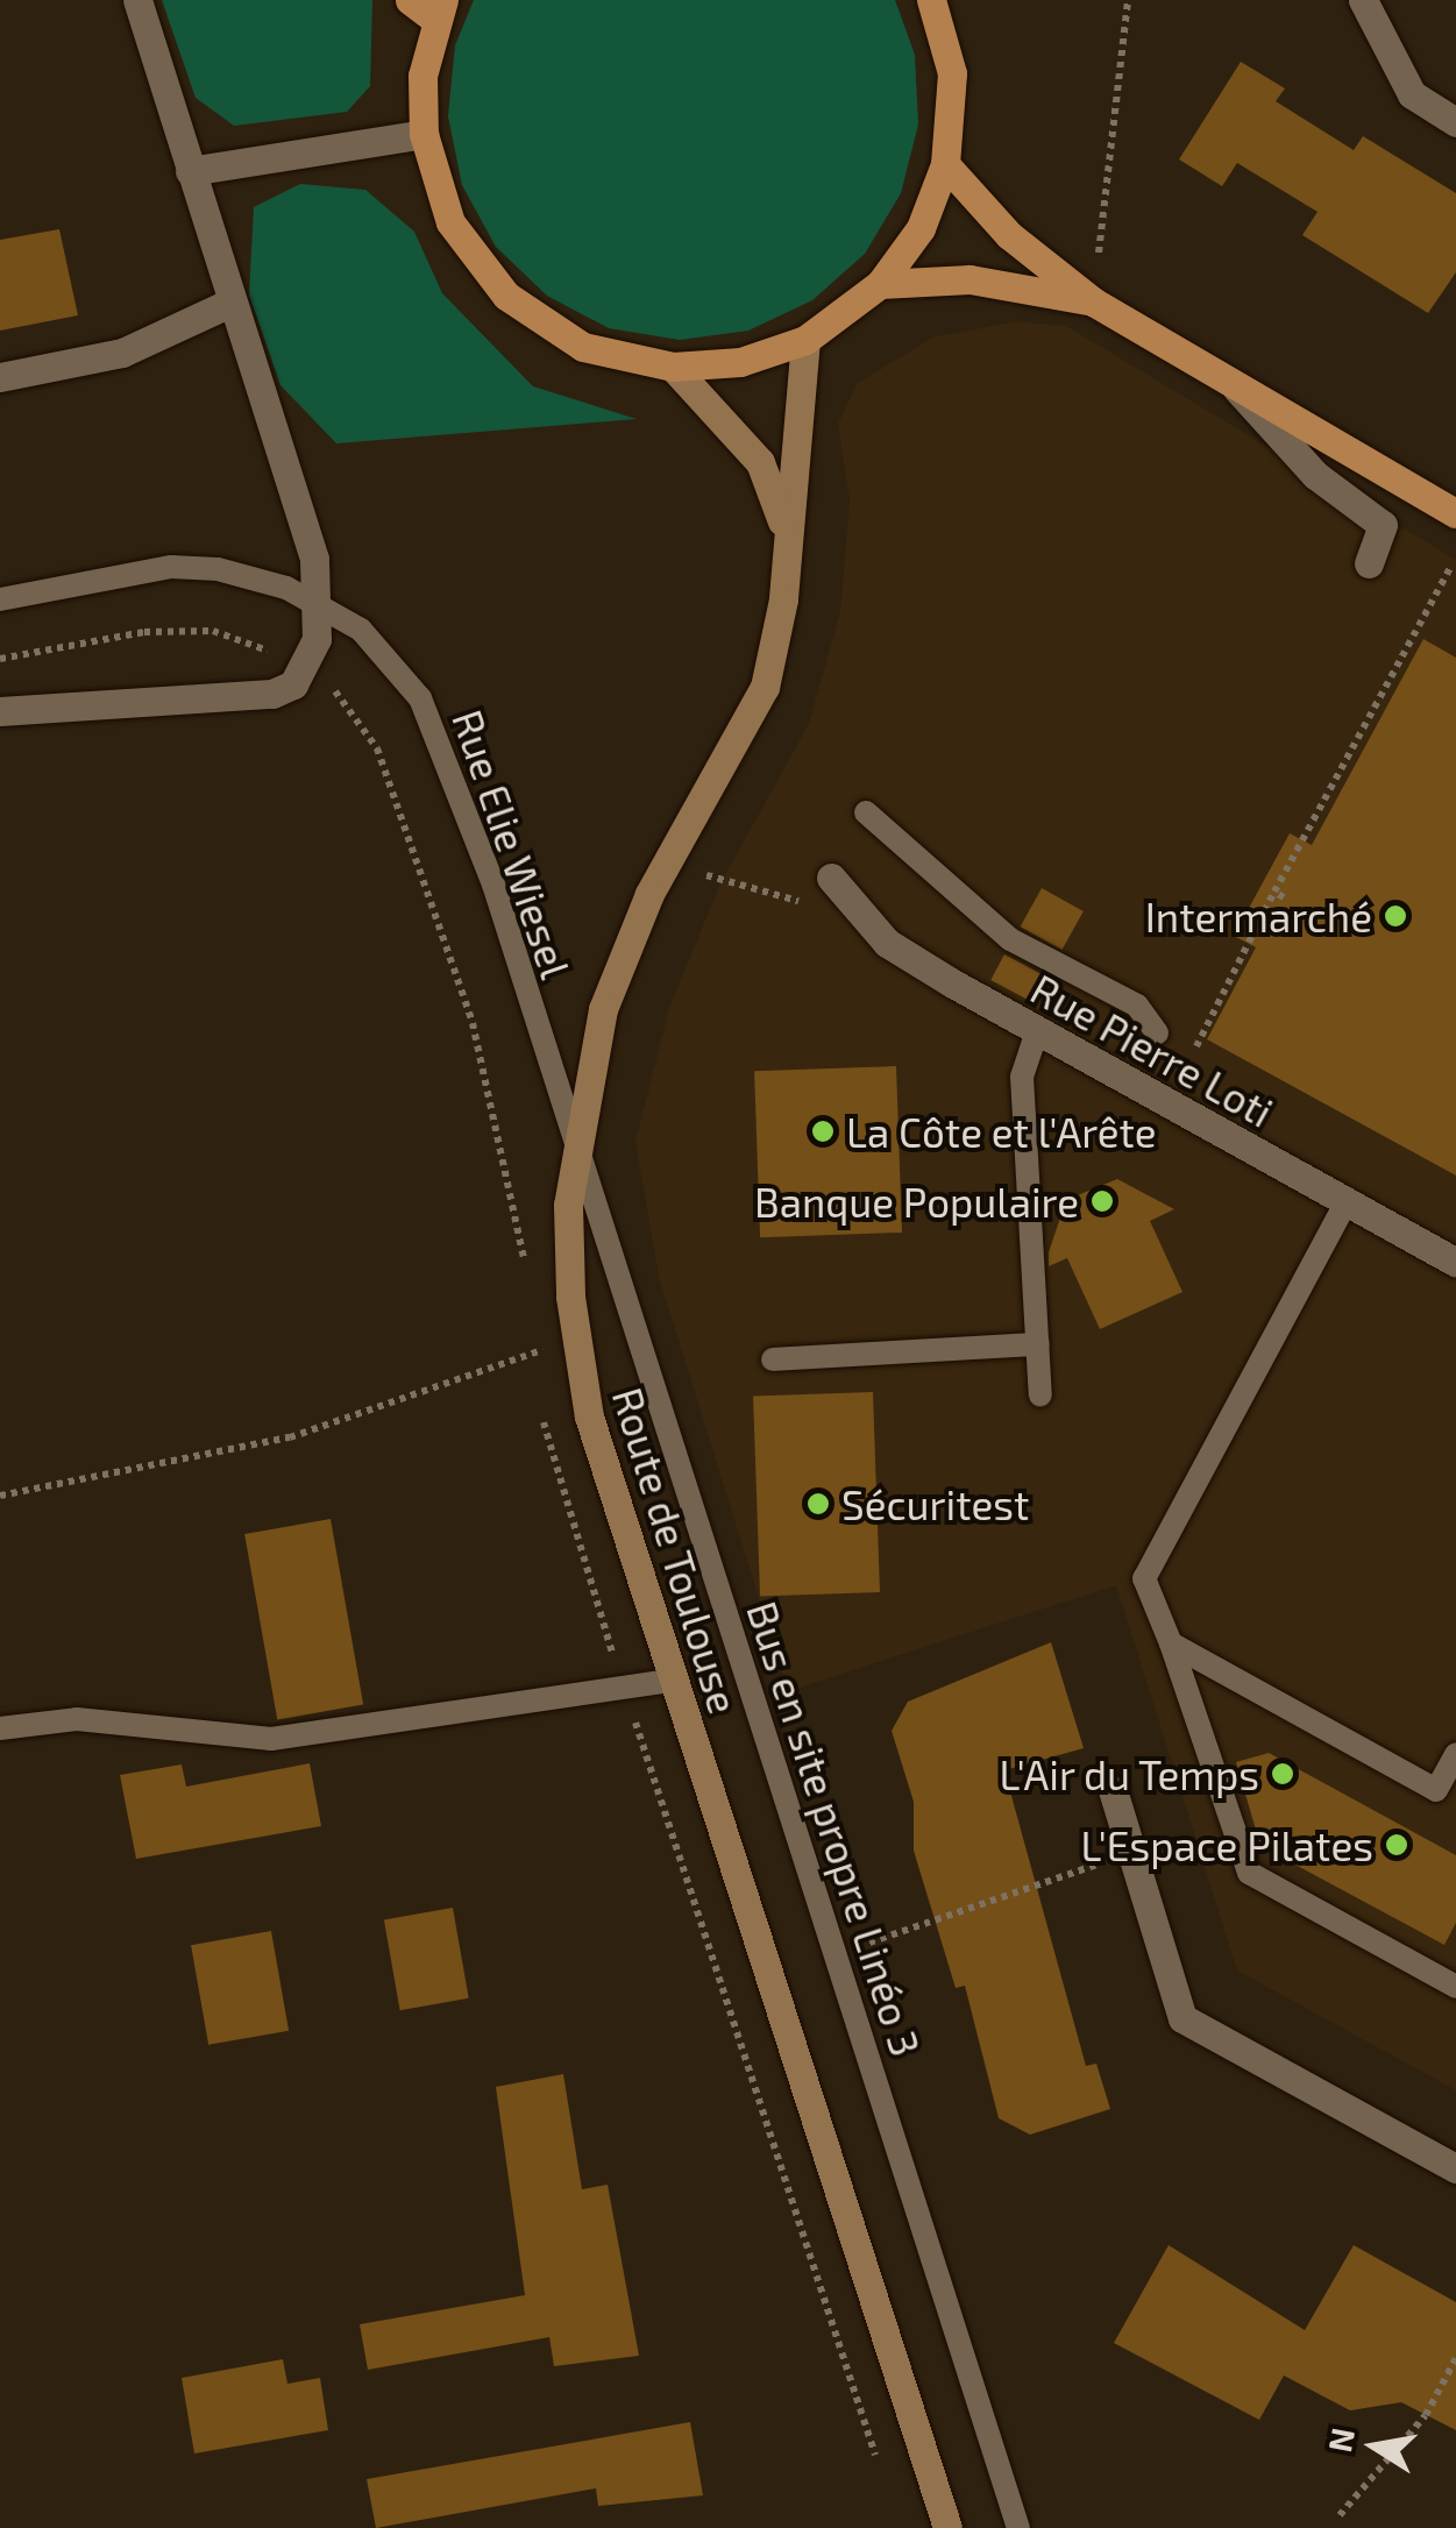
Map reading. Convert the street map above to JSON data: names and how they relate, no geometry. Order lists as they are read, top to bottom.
{
  "streets": {
    "street": ["Rue Pierre Loti", "Route de Toulouse"],
    "lane": ["Rue Elie Wiesel", "Bus en site propre Linéo 3"]
  },
  "crossings": [
    ["Rue Elie Wiesel", "Route de Toulouse"],
    ["Rue Elie Wiesel", "Bus en site propre Linéo 3"],
    ["Route de Toulouse", "Bus en site propre Linéo 3"]
  ],
  "places": [
    "Intermarché",
    "La Côte et l'Arête",
    "Banque Populaire",
    "Sécuritest",
    "L'Air du Temps",
    "L'Espace Pilates"
  ],
  "north": "left"
}
